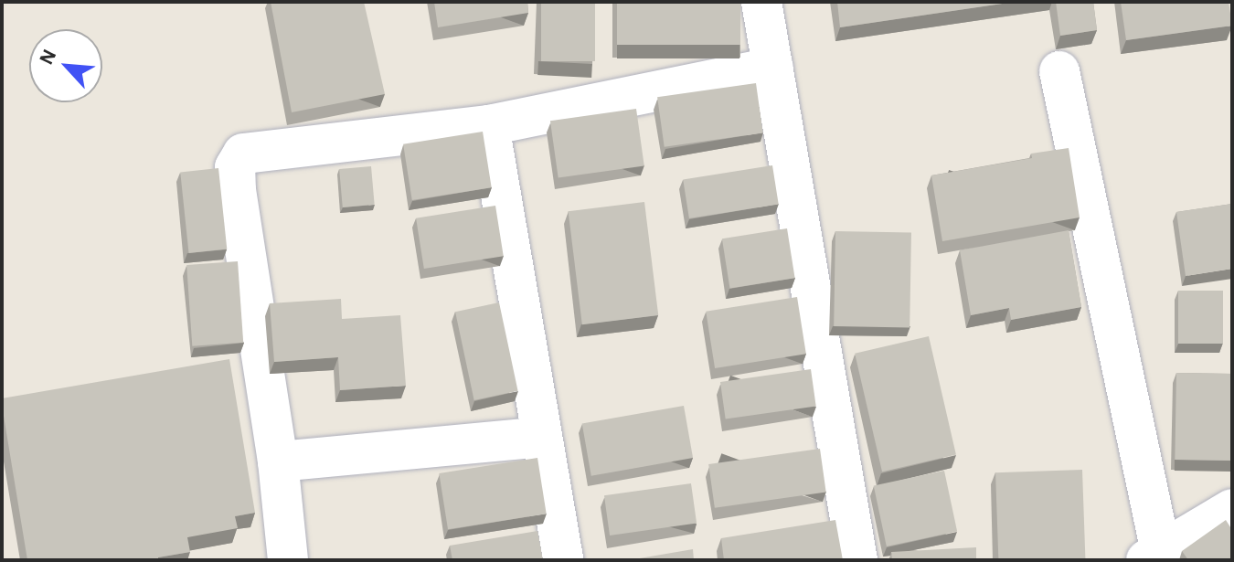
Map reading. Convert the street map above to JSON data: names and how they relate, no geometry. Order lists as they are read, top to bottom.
{
  "north": "top left"
}
